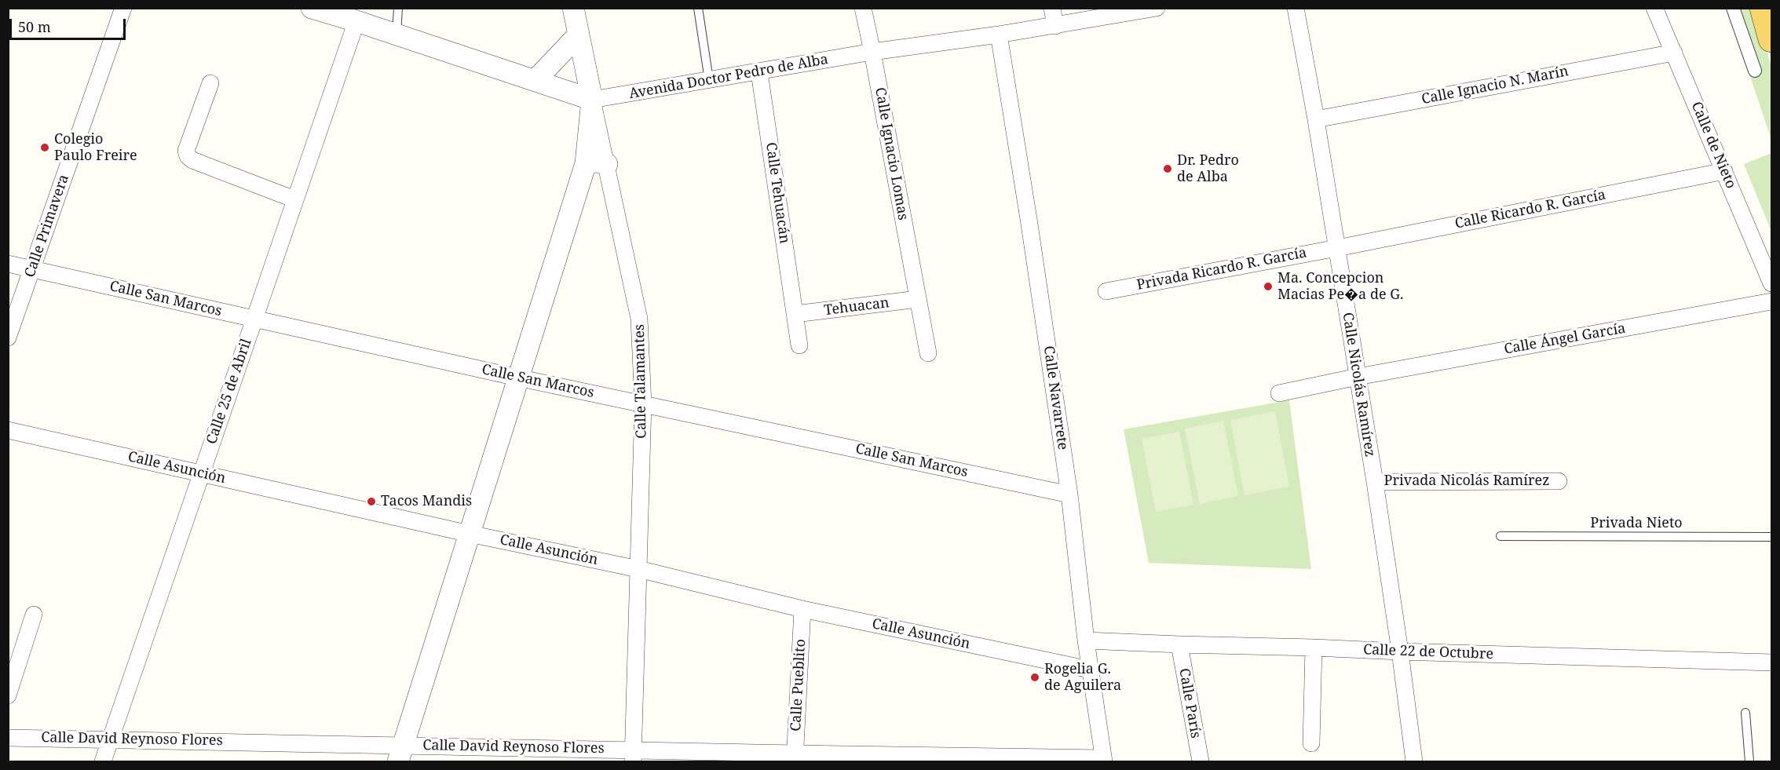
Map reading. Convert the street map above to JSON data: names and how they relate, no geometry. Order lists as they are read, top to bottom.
{
  "streets": {
    "street": [
      "Avenida Doctor Pedro de Alba",
      "Calle Ignacio N. Marín",
      "Calle de Nieto",
      "Calle Ignacio Lomas",
      "Calle Tehuacán",
      "Calle Ricardo R. García",
      "Calle Primavera",
      "Privada Ricardo R. García",
      "Calle San Marcos",
      "Tehuacan",
      "Calle Ángel García",
      "Calle Talamantes",
      "Calle Nicolás Ramírez",
      "Calle 25 de Abril",
      "Calle Navarrete",
      "Calle Asunción",
      "Privada Nicolás Ramírez",
      "Calle 22 de Octubre",
      "Calle Pueblito",
      "Calle París",
      "Calle David Reynoso Flores"
    ],
    "lane": ["Privada Nieto"]
  },
  "crossings": [
    ["Avenida Doctor Pedro de Alba", "Calle Ignacio Lomas"],
    ["Avenida Doctor Pedro de Alba", "Calle Tehuacán"],
    ["Avenida Doctor Pedro de Alba", "Calle Talamantes"],
    ["Avenida Doctor Pedro de Alba", "Calle 25 de Abril"],
    ["Avenida Doctor Pedro de Alba", "Calle Navarrete"],
    ["Calle Ignacio N. Marín", "Calle de Nieto"],
    ["Calle Ignacio N. Marín", "Calle Nicolás Ramírez"],
    ["Calle de Nieto", "Calle Ricardo R. García"],
    ["Calle Ignacio Lomas", "Tehuacan"],
    ["Calle Tehuacán", "Tehuacan"],
    ["Calle Ricardo R. García", "Privada Ricardo R. García"],
    ["Calle Ricardo R. García", "Calle Nicolás Ramírez"],
    ["Calle Primavera", "Calle San Marcos"],
    ["Privada Ricardo R. García", "Calle Nicolás Ramírez"],
    ["Calle San Marcos", "Calle Talamantes"],
    ["Calle San Marcos", "Calle 25 de Abril"],
    ["Calle San Marcos", "Calle Navarrete"],
    ["Calle Ángel García", "Calle Nicolás Ramírez"],
    ["Calle Talamantes", "Calle Asunción"],
    ["Calle Talamantes", "Calle David Reynoso Flores"],
    ["Calle Nicolás Ramírez", "Privada Nicolás Ramírez"],
    ["Calle Nicolás Ramírez", "Calle 22 de Octubre"],
    ["Calle 25 de Abril", "Calle Asunción"],
    ["Calle 25 de Abril", "Calle David Reynoso Flores"],
    ["Calle Navarrete", "Calle Asunción"],
    ["Calle Navarrete", "Calle 22 de Octubre"],
    ["Calle Navarrete", "Calle David Reynoso Flores"],
    ["Calle Asunción", "Calle Pueblito"],
    ["Calle 22 de Octubre", "Calle París"],
    ["Calle Pueblito", "Calle David Reynoso Flores"]
  ],
  "places": [
    "Colegio Paulo Freire",
    "Dr. Pedro de Alba",
    "Ma. Concepcion Macias Pe�a de G.",
    "Tacos Mandis",
    "Rogelia G. de Aguilera"
  ],
  "scale_bar": "50 m"
}
